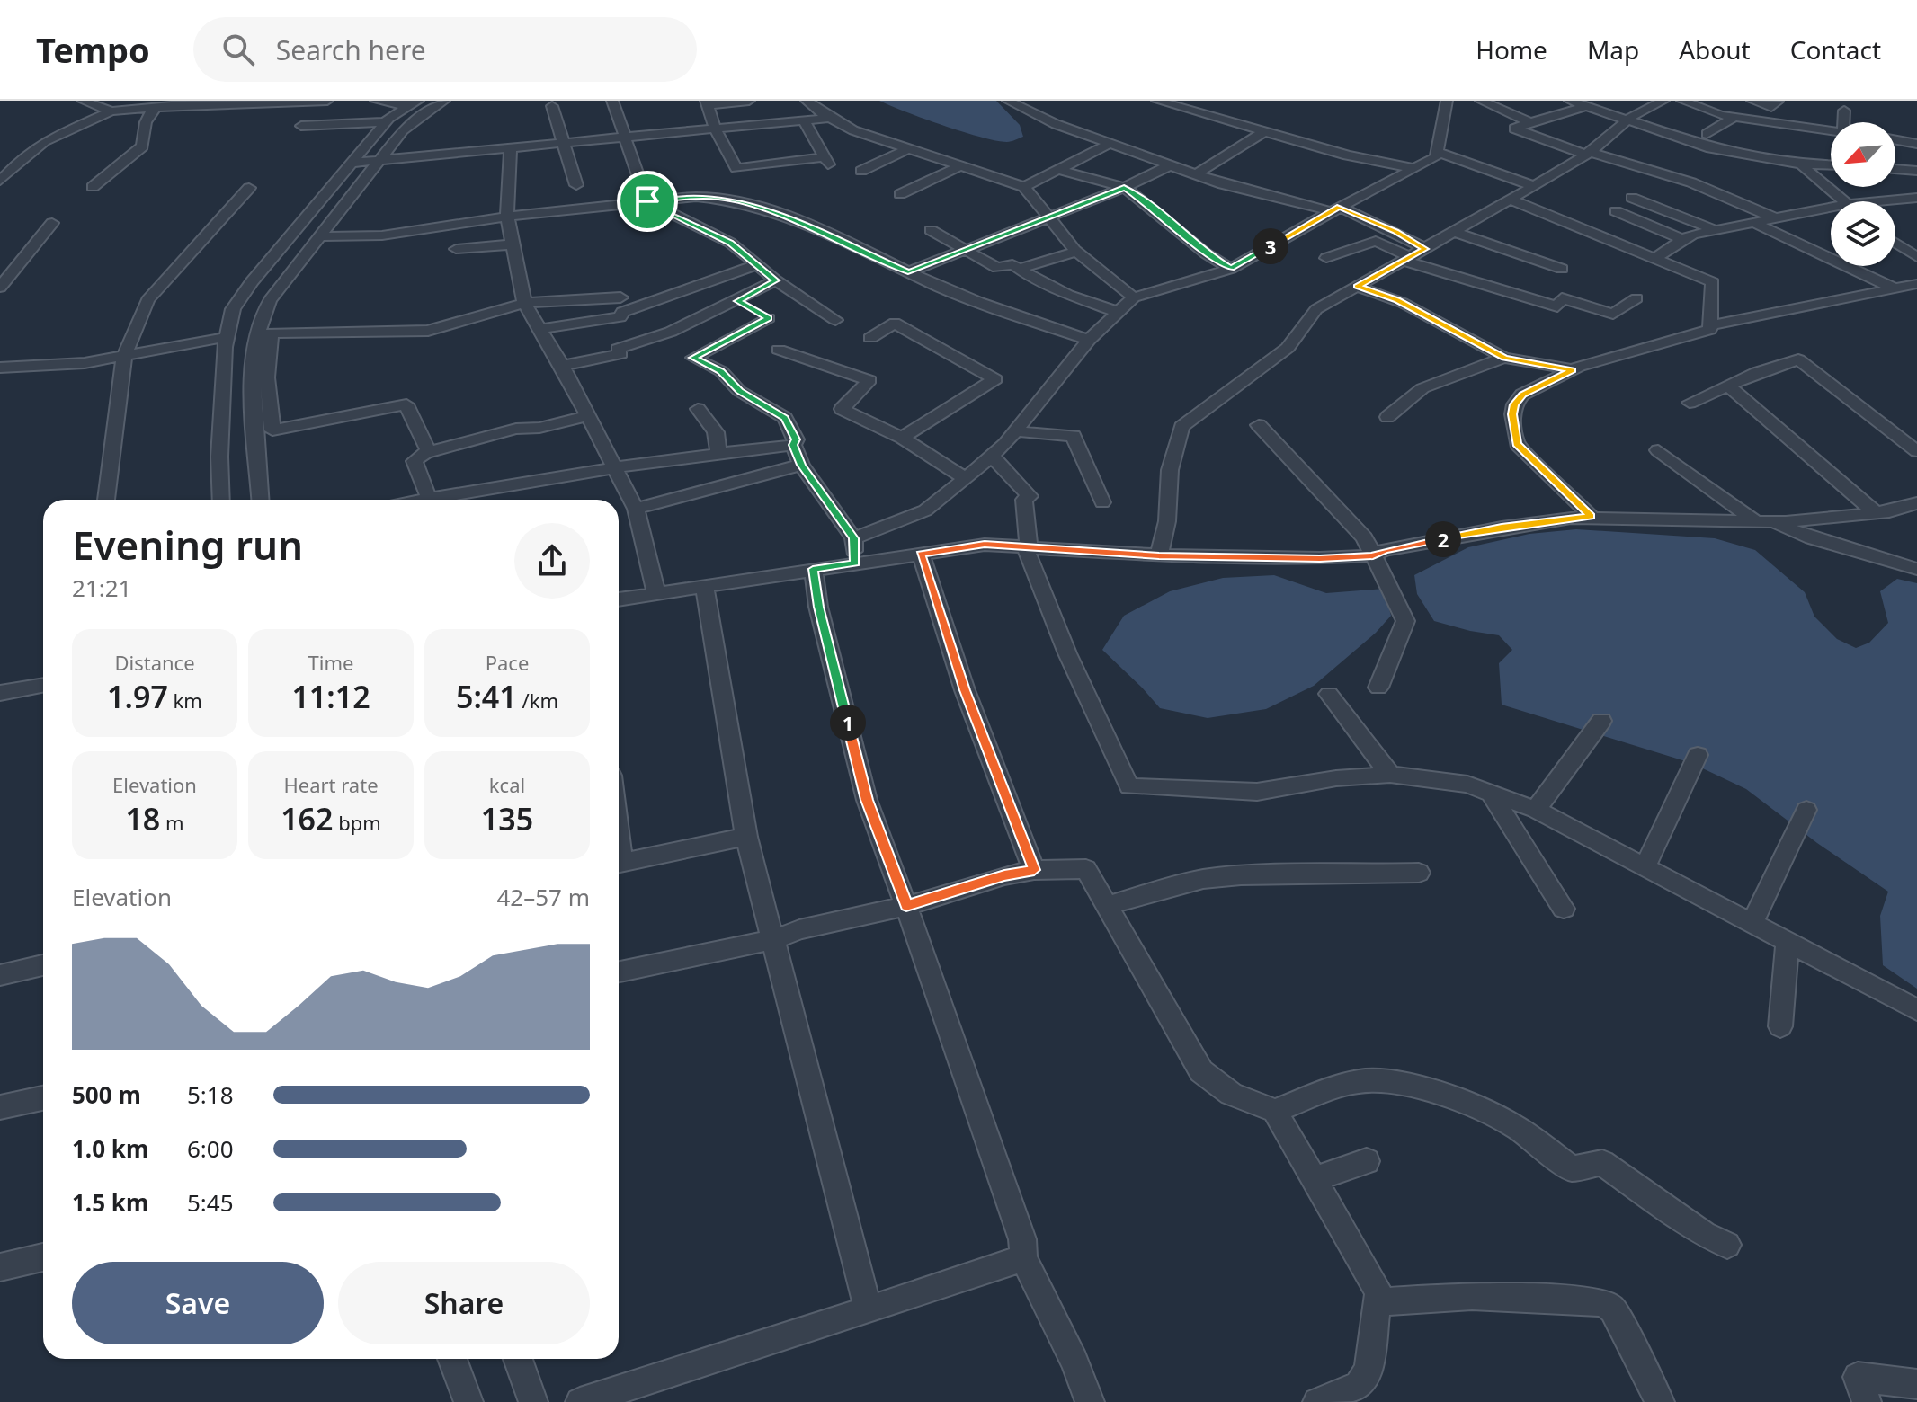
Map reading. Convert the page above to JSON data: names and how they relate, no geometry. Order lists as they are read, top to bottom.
{
  "north": "bottom left",
  "page": {
    "header": "Tempo",
    "search": "Search here",
    "nav": [
      "Home",
      "Map",
      "About",
      "Contact"
    ],
    "pins": ["3", "2", "1"],
    "heading": ["Evening run", "21:21"],
    "stats": [
      ["Distance", "1.97 km"],
      ["Time", "11:12"],
      ["Pace", "5:41 /km"],
      ["Elevation", "18 m"],
      ["Heart rate", "162 bpm"],
      ["kcal", "135"]
    ],
    "chart": ["Elevation", "42–57 m"],
    "list": [
      {
        "name": "500 m",
        "note": "5:18"
      },
      {
        "name": "1.0 km",
        "note": "6:00"
      },
      {
        "name": "1.5 km",
        "note": "5:45"
      }
    ],
    "buttons": ["Save", "Share"]
  }
}
